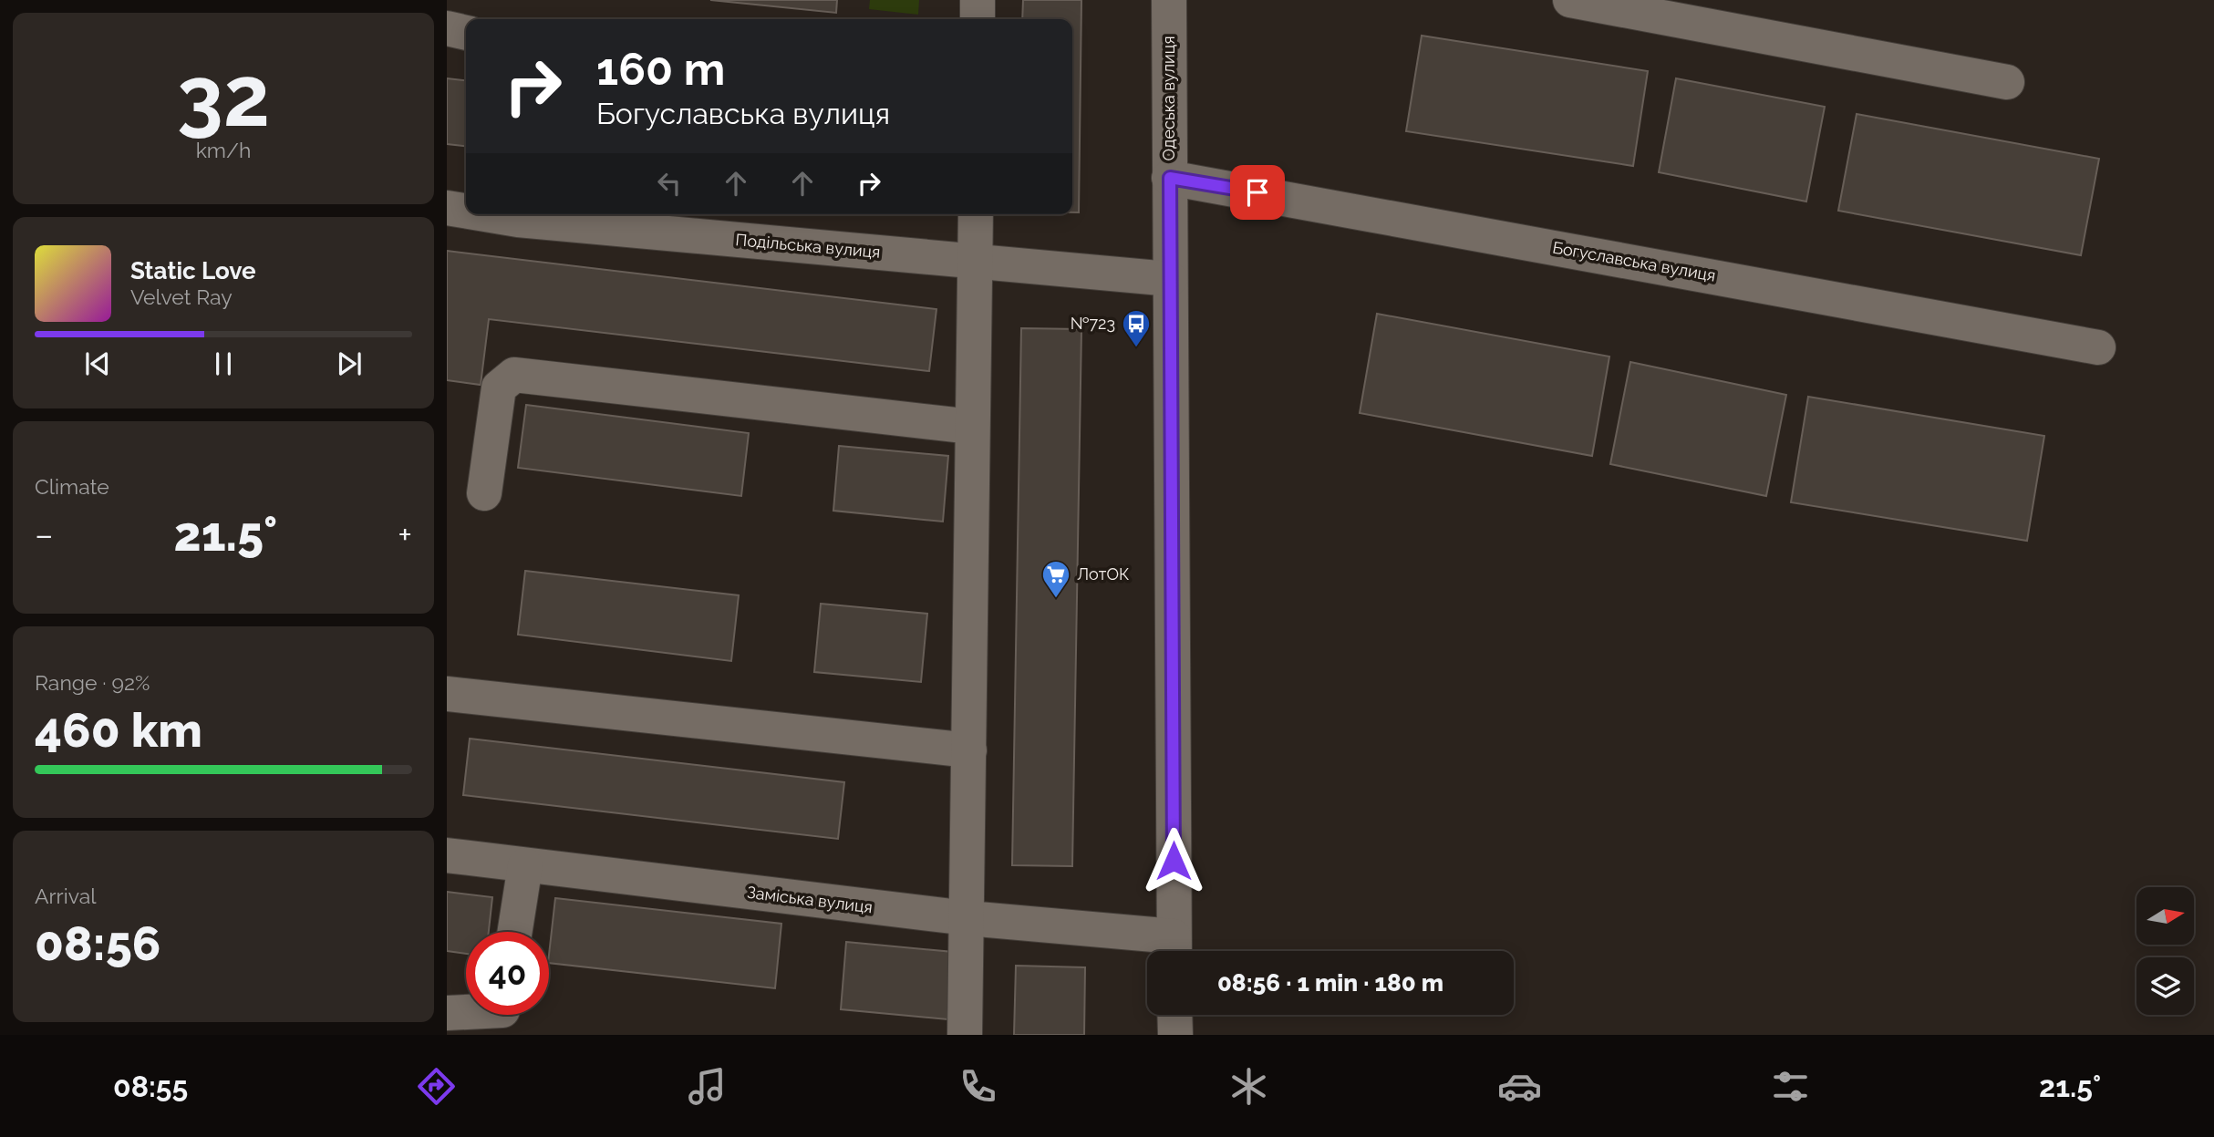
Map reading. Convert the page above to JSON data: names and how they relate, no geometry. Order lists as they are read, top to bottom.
{
  "streets": {
    "street": [
      "Одеська вулиця",
      "Подільська вулиця",
      "Богуславська вулиця",
      "Заміська вулиця"
    ]
  },
  "crossings": [
    ["Одеська вулиця", "Подільська вулиця"],
    ["Одеська вулиця", "Богуславська вулиця"],
    ["Одеська вулиця", "Заміська вулиця"]
  ],
  "places": {
    "bus stop": ["№723"],
    "supermarket": ["ЛотОК"]
  },
  "north": "right",
  "page": {
    "tile": [
      ["32", "km/h"],
      "Climate",
      ["Range · 92%", "460 km"],
      ["Arrival", "08:56"]
    ],
    "turn": ["160 m", "Богуславська вулиця"],
    "song": ["Static Love", "Velvet Ray"],
    "heat": ["−", "21.5°", "+"],
    "limit": "40",
    "trip": "08:56 · 1 min · 180 m",
    "tabs": ["08:55", "21.5°"]
  }
}
